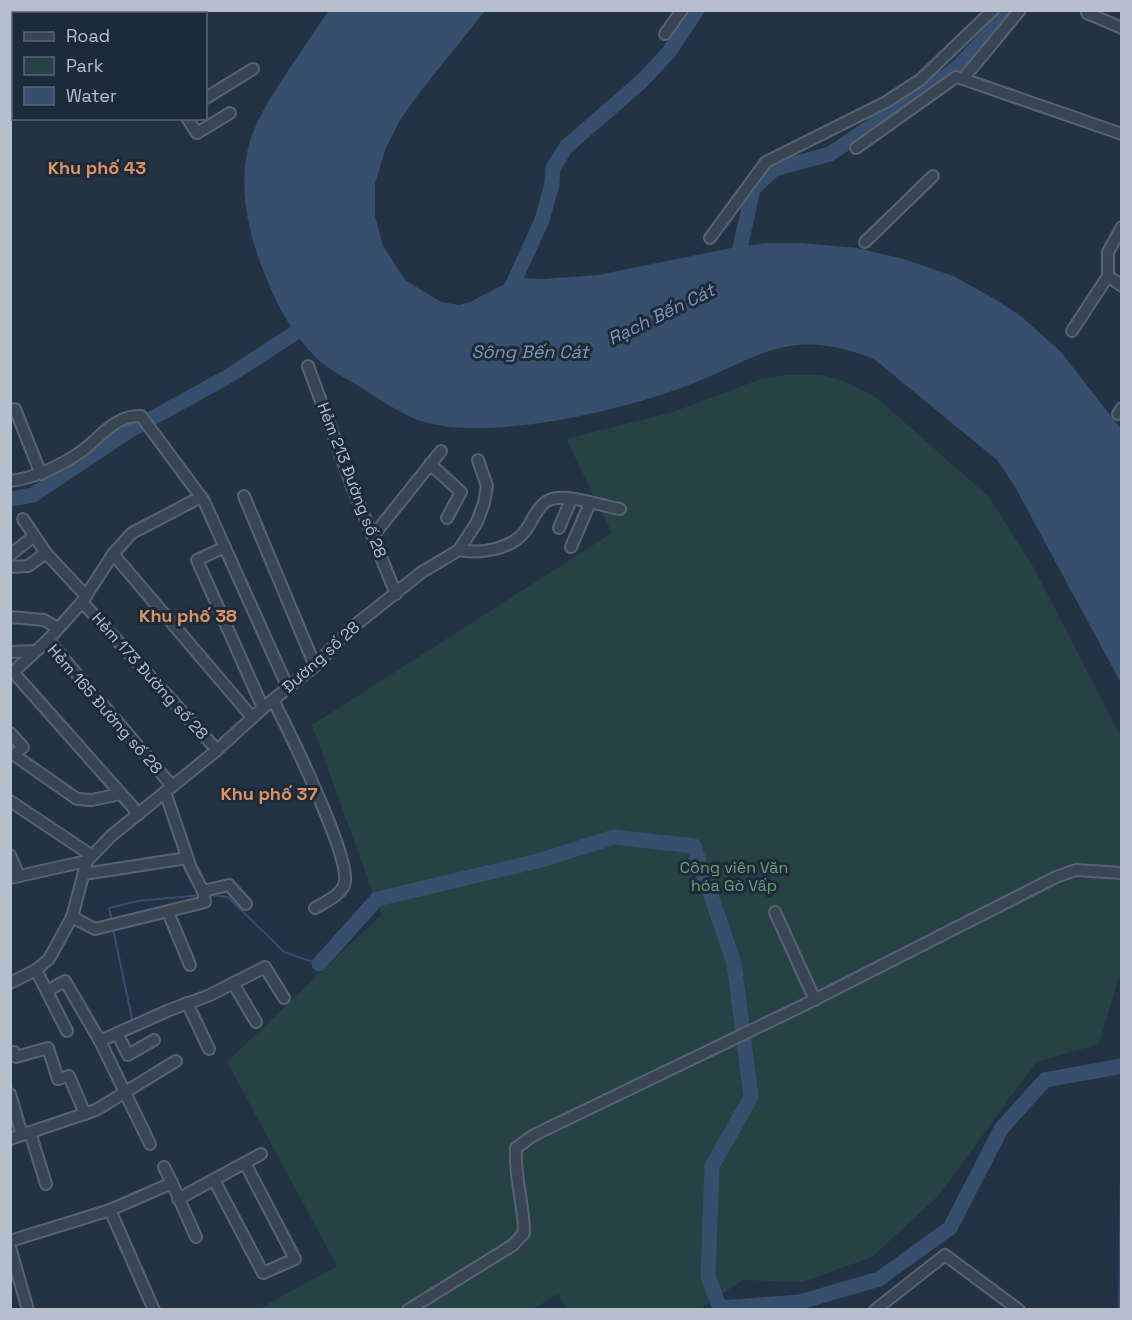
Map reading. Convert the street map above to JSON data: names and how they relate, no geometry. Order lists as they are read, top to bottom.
{
  "streets": {
    "street": [
      "Hẻm 213 Đường số 28",
      "Đường số 28",
      "Hẻm 173 Đường số 28",
      "Hẻm 165 Đường số 28"
    ]
  },
  "crossings": [
    ["Hẻm 213 Đường số 28", "Đường số 28"],
    ["Đường số 28", "Hẻm 173 Đường số 28"],
    ["Đường số 28", "Hẻm 165 Đường số 28"]
  ],
  "districts": ["Khu phố 43", "Khu phố 38", "Khu phố 37"],
  "water": ["Rạch Bến Cát", "Sông Bến Cát"],
  "parks": ["Công viên Văn hóa Gò Vấp"],
  "legend": ["Road", "Park", "Water"]
}
